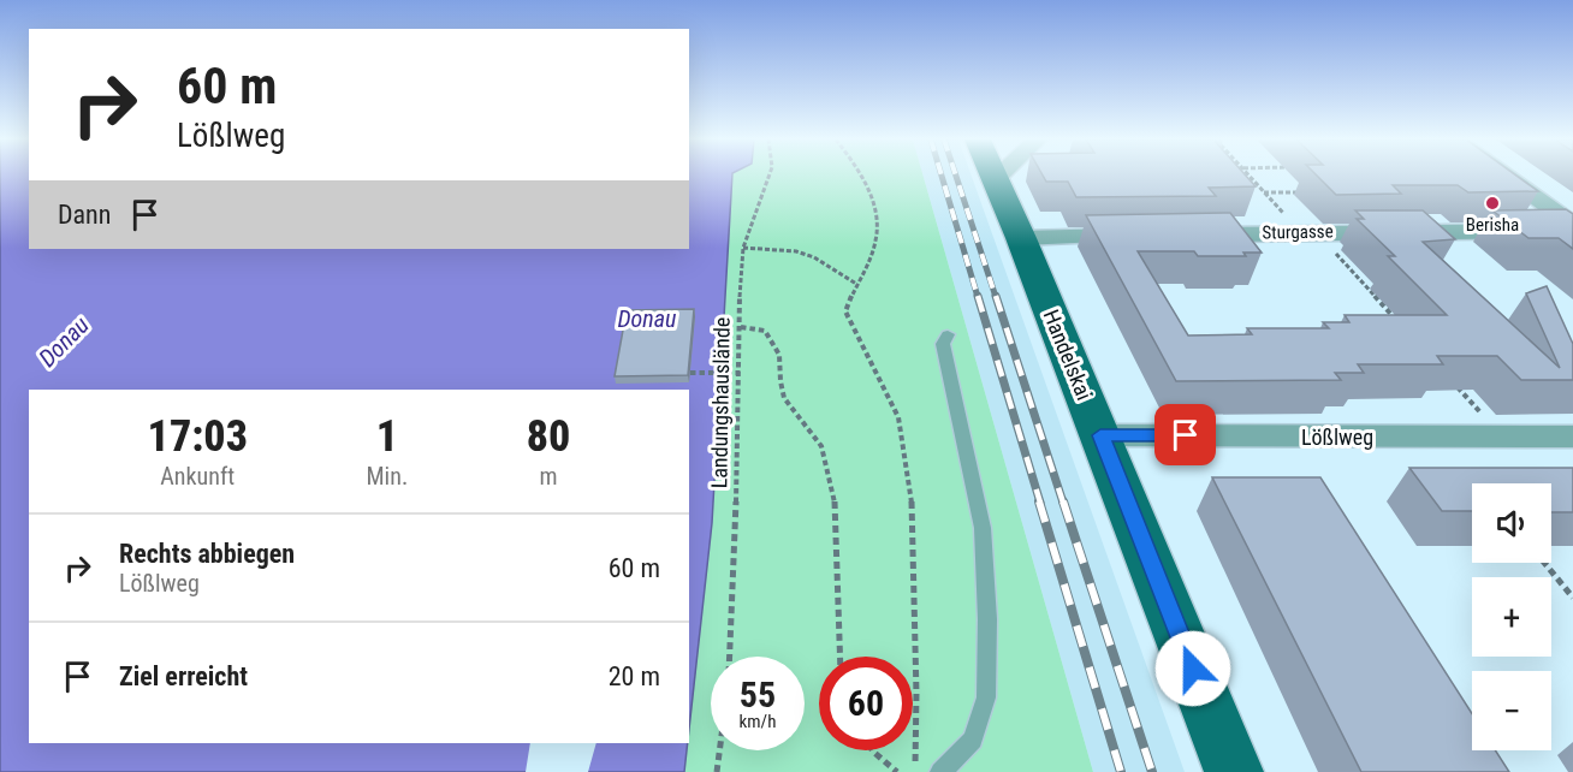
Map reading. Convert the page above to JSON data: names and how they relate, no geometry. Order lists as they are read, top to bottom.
{
  "streets": {
    "main road": ["Handelskai"],
    "street": ["Sturgasse", "Lößlweg"],
    "path": ["Landungshauslände"]
  },
  "crossings": [
    ["Handelskai", "Lößlweg"]
  ],
  "water": ["Donau"],
  "places": ["Berisha"],
  "page": {
    "turn": ["60 m", "Lößlweg"],
    "then": "Dann",
    "eta": [
      "17:03",
      "Ankunft",
      "1",
      "Min.",
      "80",
      "m"
    ],
    "map_buttons": ["+", "−"],
    "list": [
      {
        "name": "Rechts abbiegen",
        "note": "Lößlweg",
        "value": "60 m"
      },
      {
        "name": "Ziel erreicht",
        "value": "20 m"
      }
    ],
    "speed": "55 km/h",
    "limit": "60"
  }
}
